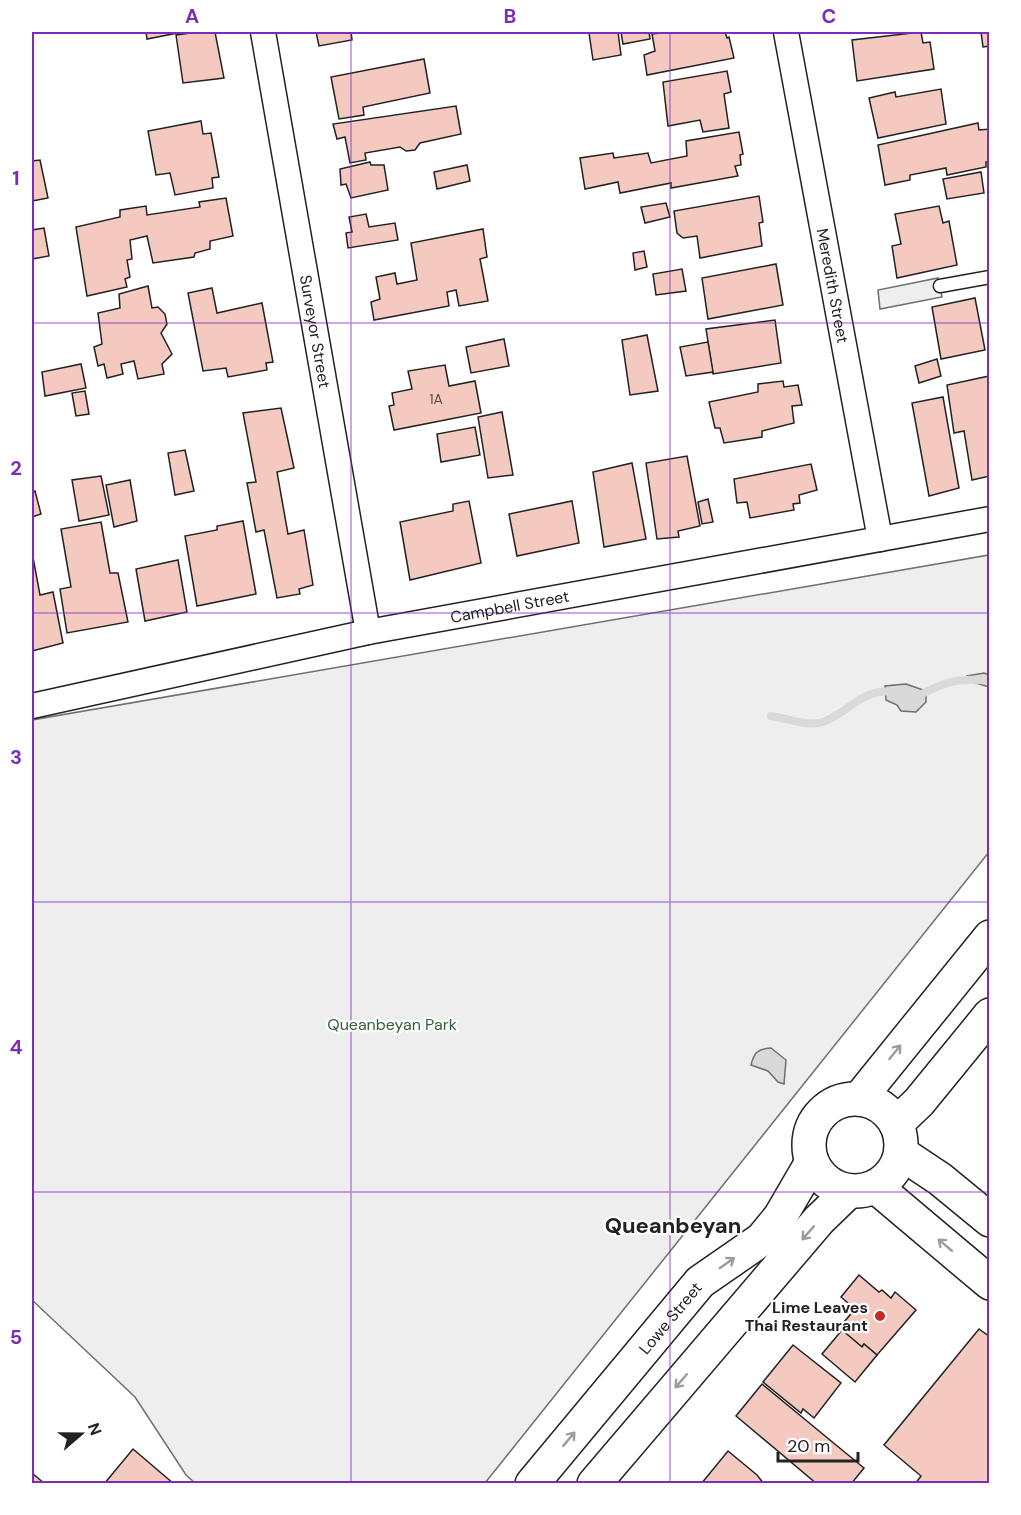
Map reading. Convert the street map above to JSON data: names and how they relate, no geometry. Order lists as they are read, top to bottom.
{
  "streets": {
    "street": [
      "Meredith Street",
      "Surveyor Street",
      "Campbell Street",
      "Lowe Street"
    ]
  },
  "crossings": [
    ["Meredith Street", "Campbell Street"],
    ["Surveyor Street", "Campbell Street"]
  ],
  "districts": ["Queanbeyan"],
  "parks": ["Queanbeyan Park"],
  "places": ["Lime Leaves Thai Restaurant"],
  "house_numbers": ["1A"],
  "scale_bar": "20 m",
  "north": "right",
  "grid": {
    "columns": ["A", "B", "C"],
    "rows": [
      "1",
      "2",
      "3",
      "4",
      "5"
    ]
  }
}
